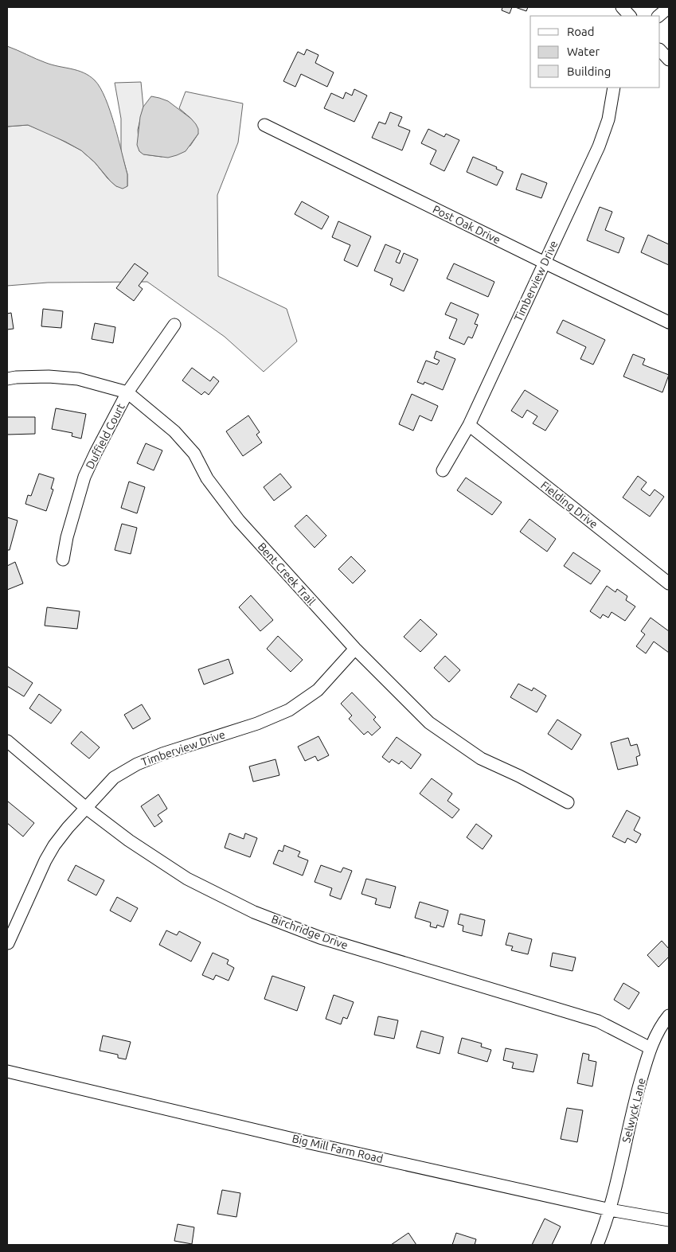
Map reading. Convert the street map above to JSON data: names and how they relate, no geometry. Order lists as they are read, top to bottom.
{
  "streets": {
    "street": [
      "Post Oak Drive",
      "Timberview Drive",
      "Duffield Court",
      "Fielding Drive",
      "Bent Creek Trail",
      "Birchridge Drive",
      "Selwyck Lane",
      "Big Mill Farm Road"
    ]
  },
  "crossings": [
    ["Post Oak Drive", "Timberview Drive"],
    ["Timberview Drive", "Fielding Drive"],
    ["Timberview Drive", "Bent Creek Trail"],
    ["Timberview Drive", "Birchridge Drive"],
    ["Duffield Court", "Bent Creek Trail"],
    ["Birchridge Drive", "Selwyck Lane"],
    ["Selwyck Lane", "Big Mill Farm Road"]
  ],
  "legend": ["Road", "Water", "Building"]
}
